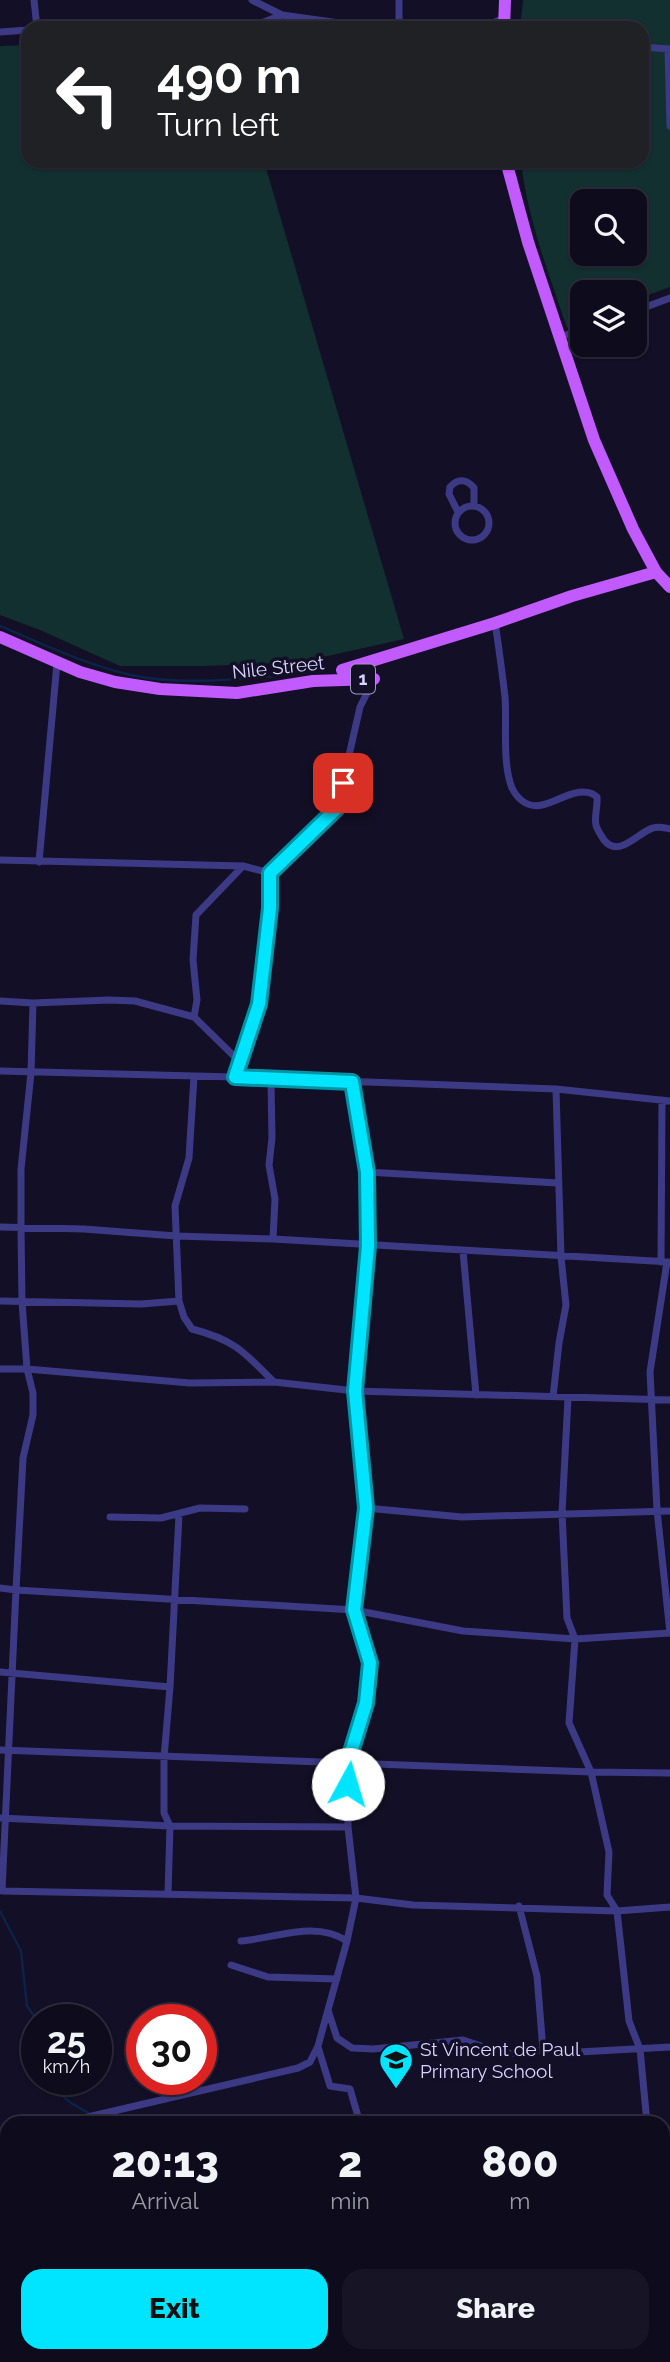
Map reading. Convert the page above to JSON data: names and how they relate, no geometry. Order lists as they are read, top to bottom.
{
  "streets": {
    "main road": ["Nile Street", "1"]
  },
  "places": {
    "school or university": ["St Vincent de Paul Primary School"]
  },
  "page": {
    "turn": ["490 m", "Turn left"],
    "speed": "25 km/h",
    "limit": "30",
    "eta": [
      "20:13",
      "Arrival",
      "2",
      "min",
      "800",
      "m"
    ],
    "buttons": ["Exit", "Share"]
  }
}
